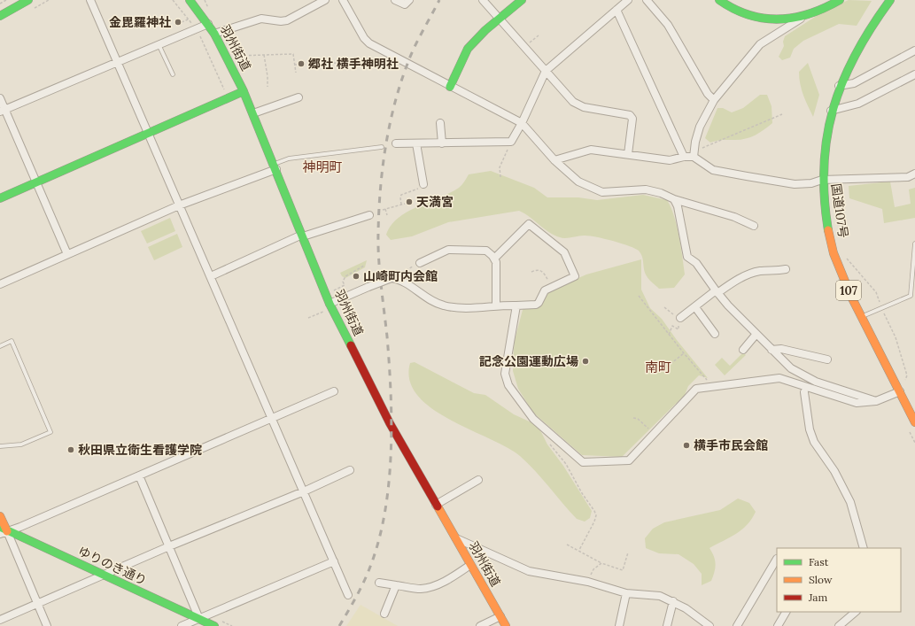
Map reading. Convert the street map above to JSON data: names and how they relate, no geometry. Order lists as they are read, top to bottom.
{
  "streets": {
    "main road": [
      "羽州街道",
      "国道107号",
      "107",
      "ゆりのき通り"
    ]
  },
  "districts": ["神明町", "南町"],
  "places": [
    "金毘羅神社",
    "郷社 横手神明社",
    "天満宮",
    "山崎町内会館",
    "記念公園運動広場",
    "横手市民会館",
    "秋田県立衛生看護学院"
  ],
  "legend": ["Fast", "Slow", "Jam"]
}
